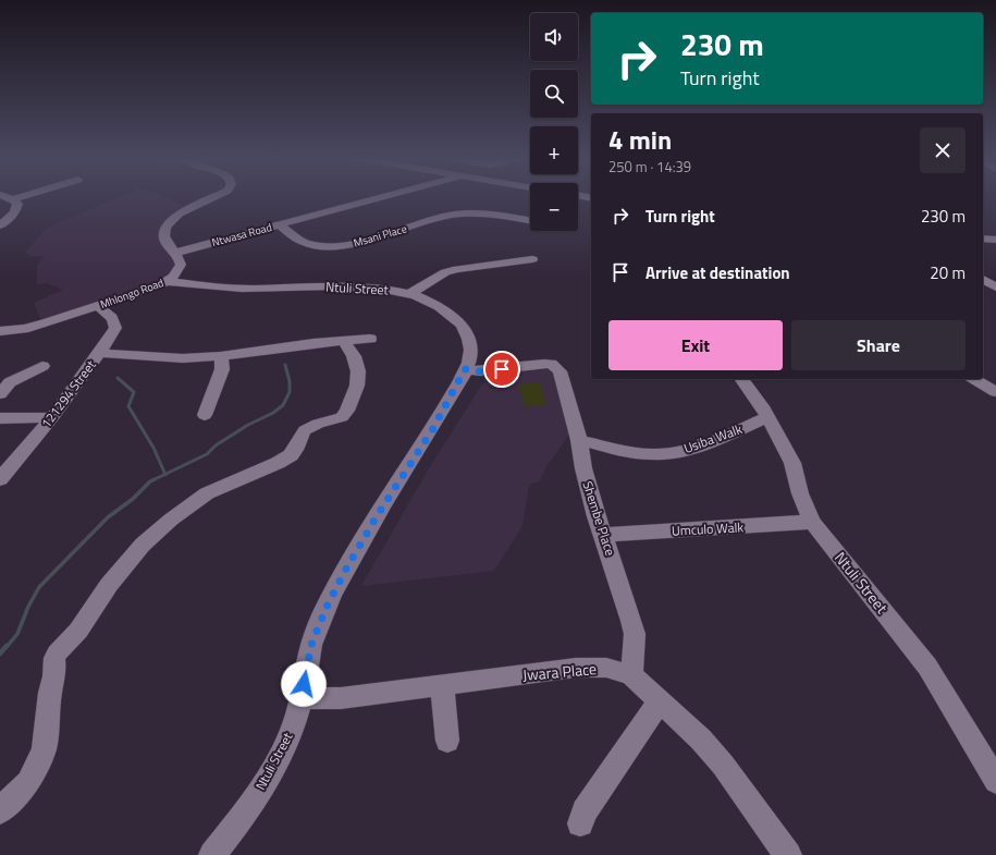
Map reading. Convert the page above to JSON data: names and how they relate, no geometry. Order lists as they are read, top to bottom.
{
  "streets": {
    "street": [
      "Ntwasa Road",
      "Msani Place",
      "Ntuli Street",
      "Mhlongo Road",
      "121294 Street",
      "Usiba Walk",
      "Shembe Place",
      "Umculo Walk",
      "Jwara Place"
    ]
  },
  "crossings": [
    ["Ntwasa Road", "Msani Place"],
    ["Ntwasa Road", "Mhlongo Road"],
    ["Ntuli Street", "Mhlongo Road"],
    ["Ntuli Street", "Usiba Walk"],
    ["Ntuli Street", "Shembe Place"],
    ["Ntuli Street", "Umculo Walk"],
    ["Ntuli Street", "Jwara Place"],
    ["Mhlongo Road", "121294 Street"],
    ["Usiba Walk", "Shembe Place"],
    ["Shembe Place", "Umculo Walk"],
    ["Shembe Place", "Jwara Place"]
  ],
  "page": {
    "map_buttons": ["+", "−"],
    "turn": ["230 m", "Turn right"],
    "heading": ["4 min", "250 m · 14:39"],
    "list": [
      {
        "name": "Turn right",
        "value": "230 m"
      },
      {
        "name": "Arrive at destination",
        "value": "20 m"
      }
    ],
    "buttons": ["Exit", "Share"]
  }
}
